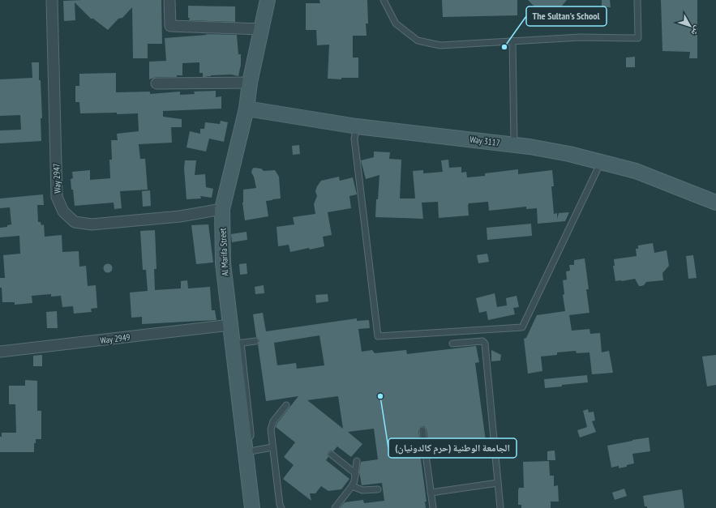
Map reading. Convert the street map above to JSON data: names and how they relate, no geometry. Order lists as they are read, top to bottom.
{
  "streets": {
    "street": [
      "Way 3117",
      "Way 2947",
      "Al Marifa Street",
      "Way 2949"
    ]
  },
  "crossings": [
    ["Way 3117", "Al Marifa Street"],
    ["Way 2947", "Al Marifa Street"],
    ["Al Marifa Street", "Way 2949"]
  ],
  "places": ["The Sultan's School", "الجامعة الوطنية (حرم كالدونيان)"],
  "north": "bottom right"
}
